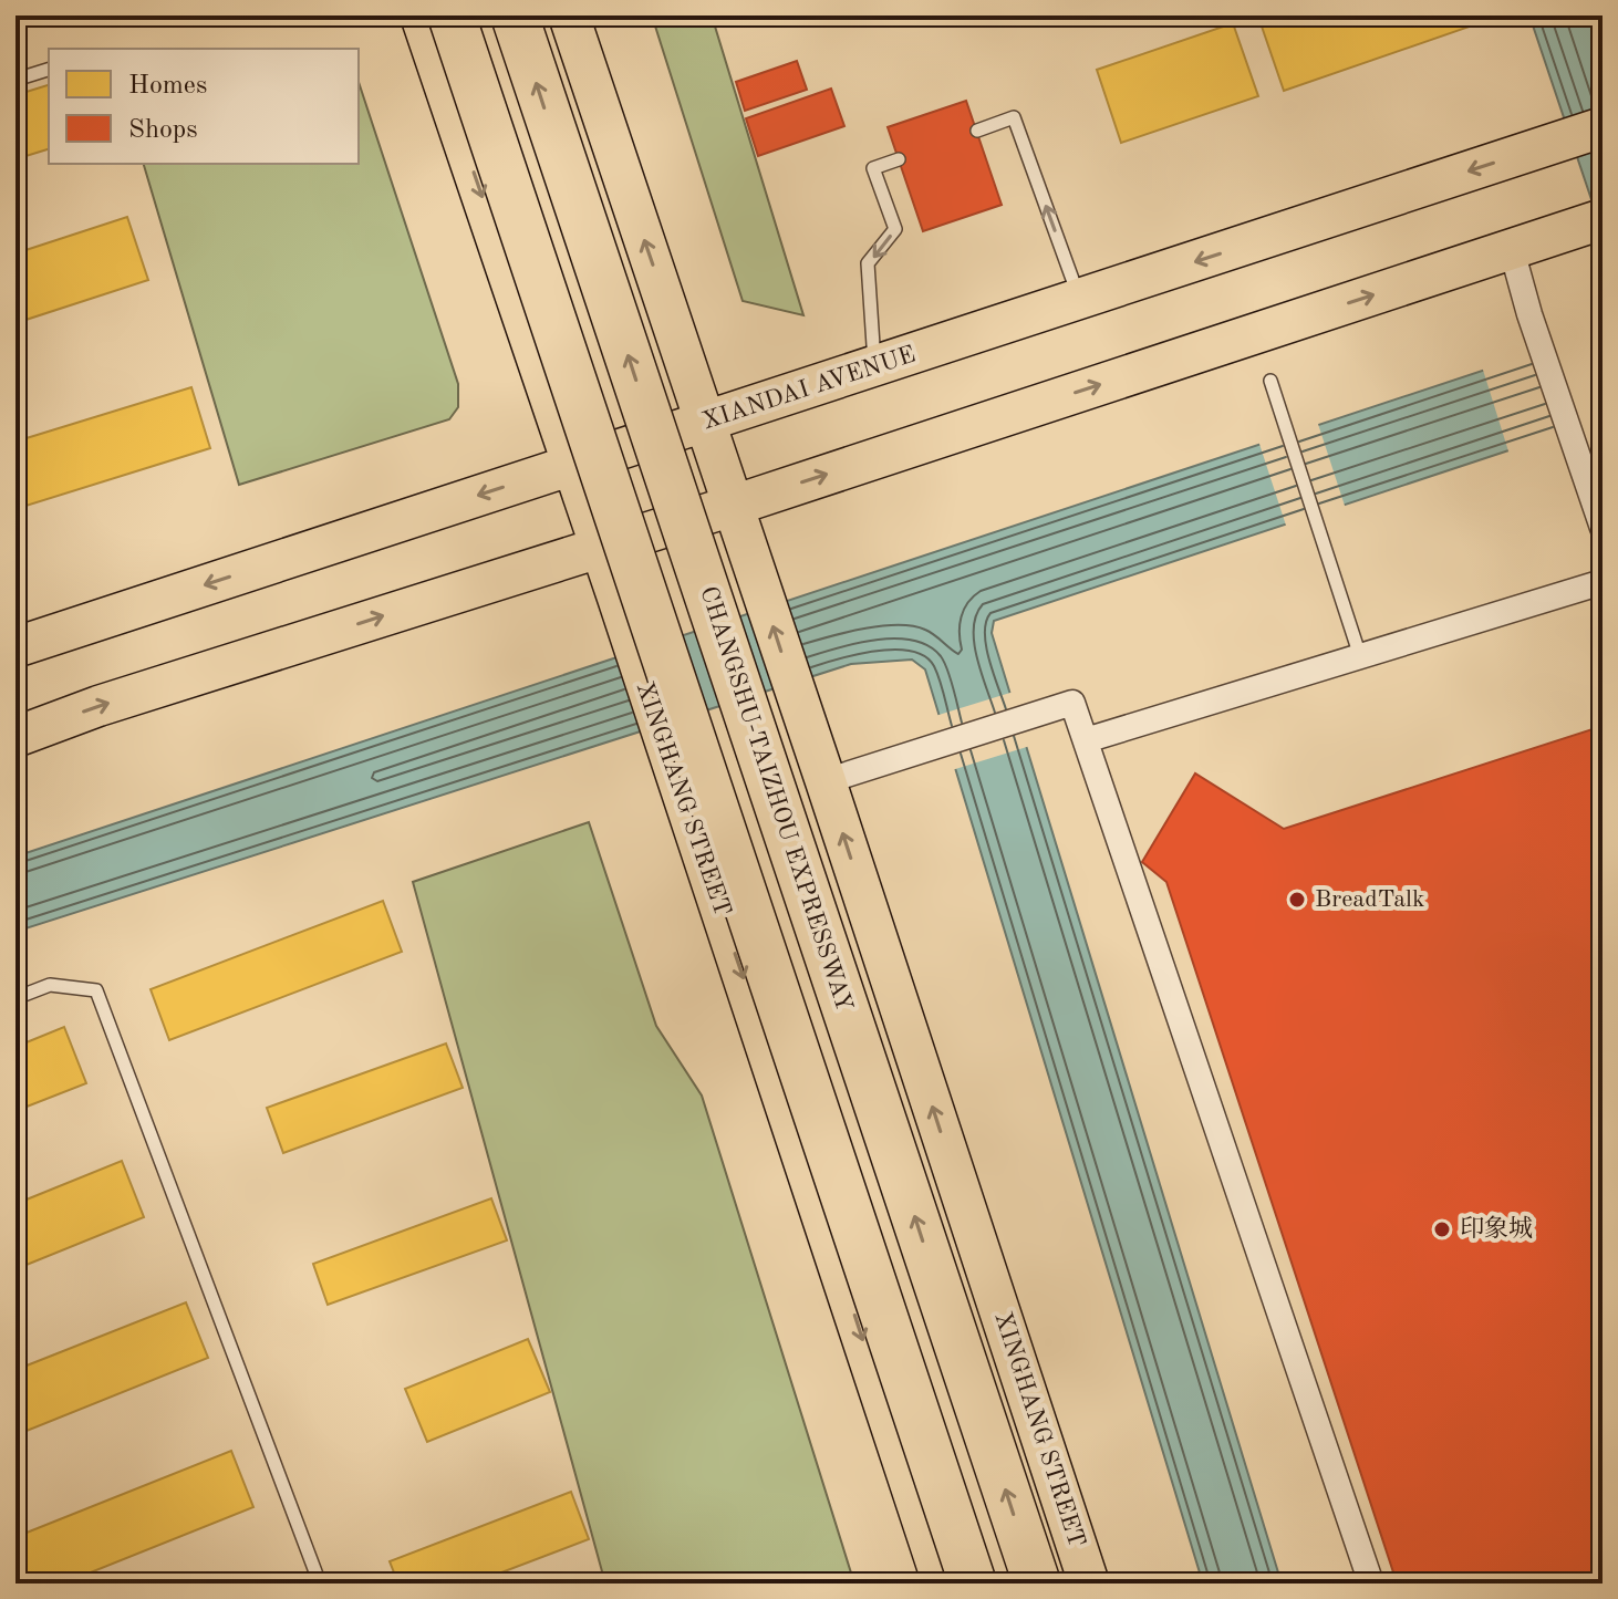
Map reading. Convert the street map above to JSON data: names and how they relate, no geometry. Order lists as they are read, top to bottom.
{
  "streets": {
    "highway": ["CHANGSHU-TAIZHOU EXPRESSWAY"],
    "main road": ["XIANDAI AVENUE", "XINGHANG STREET"]
  },
  "crossings": [
    ["XIANDAI AVENUE", "XINGHANG STREET"]
  ],
  "places": ["BreadTalk", "印象城"],
  "legend": ["Homes", "Shops"]
}
